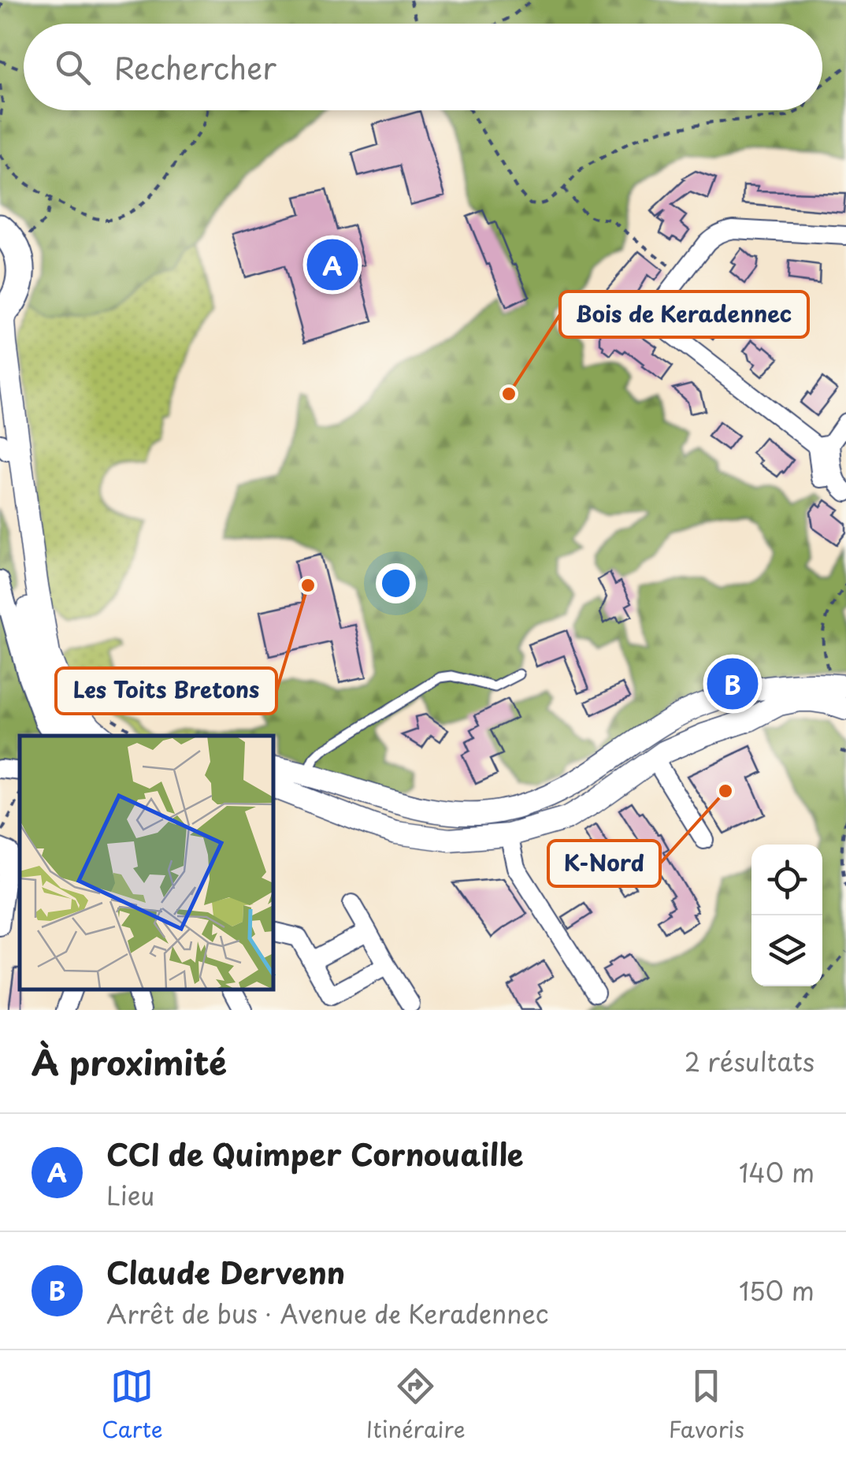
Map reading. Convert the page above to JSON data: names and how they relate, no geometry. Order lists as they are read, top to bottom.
{
  "places": ["Bois de Keradennec", "Les Toits Bretons", "K-Nord"],
  "page": {
    "search": "Rechercher",
    "pins": ["A", "B"],
    "heading": ["À proximité", "2 résultats"],
    "list": [
      {
        "mark": "A",
        "name": "CCI de Quimper Cornouaille",
        "note": "Lieu",
        "value": "140 m"
      },
      {
        "mark": "B",
        "name": "Claude Dervenn",
        "note": "Arrêt de bus · Avenue de Keradennec",
        "value": "150 m"
      }
    ],
    "nav": ["Carte", "Itinéraire", "Favoris"]
  }
}
